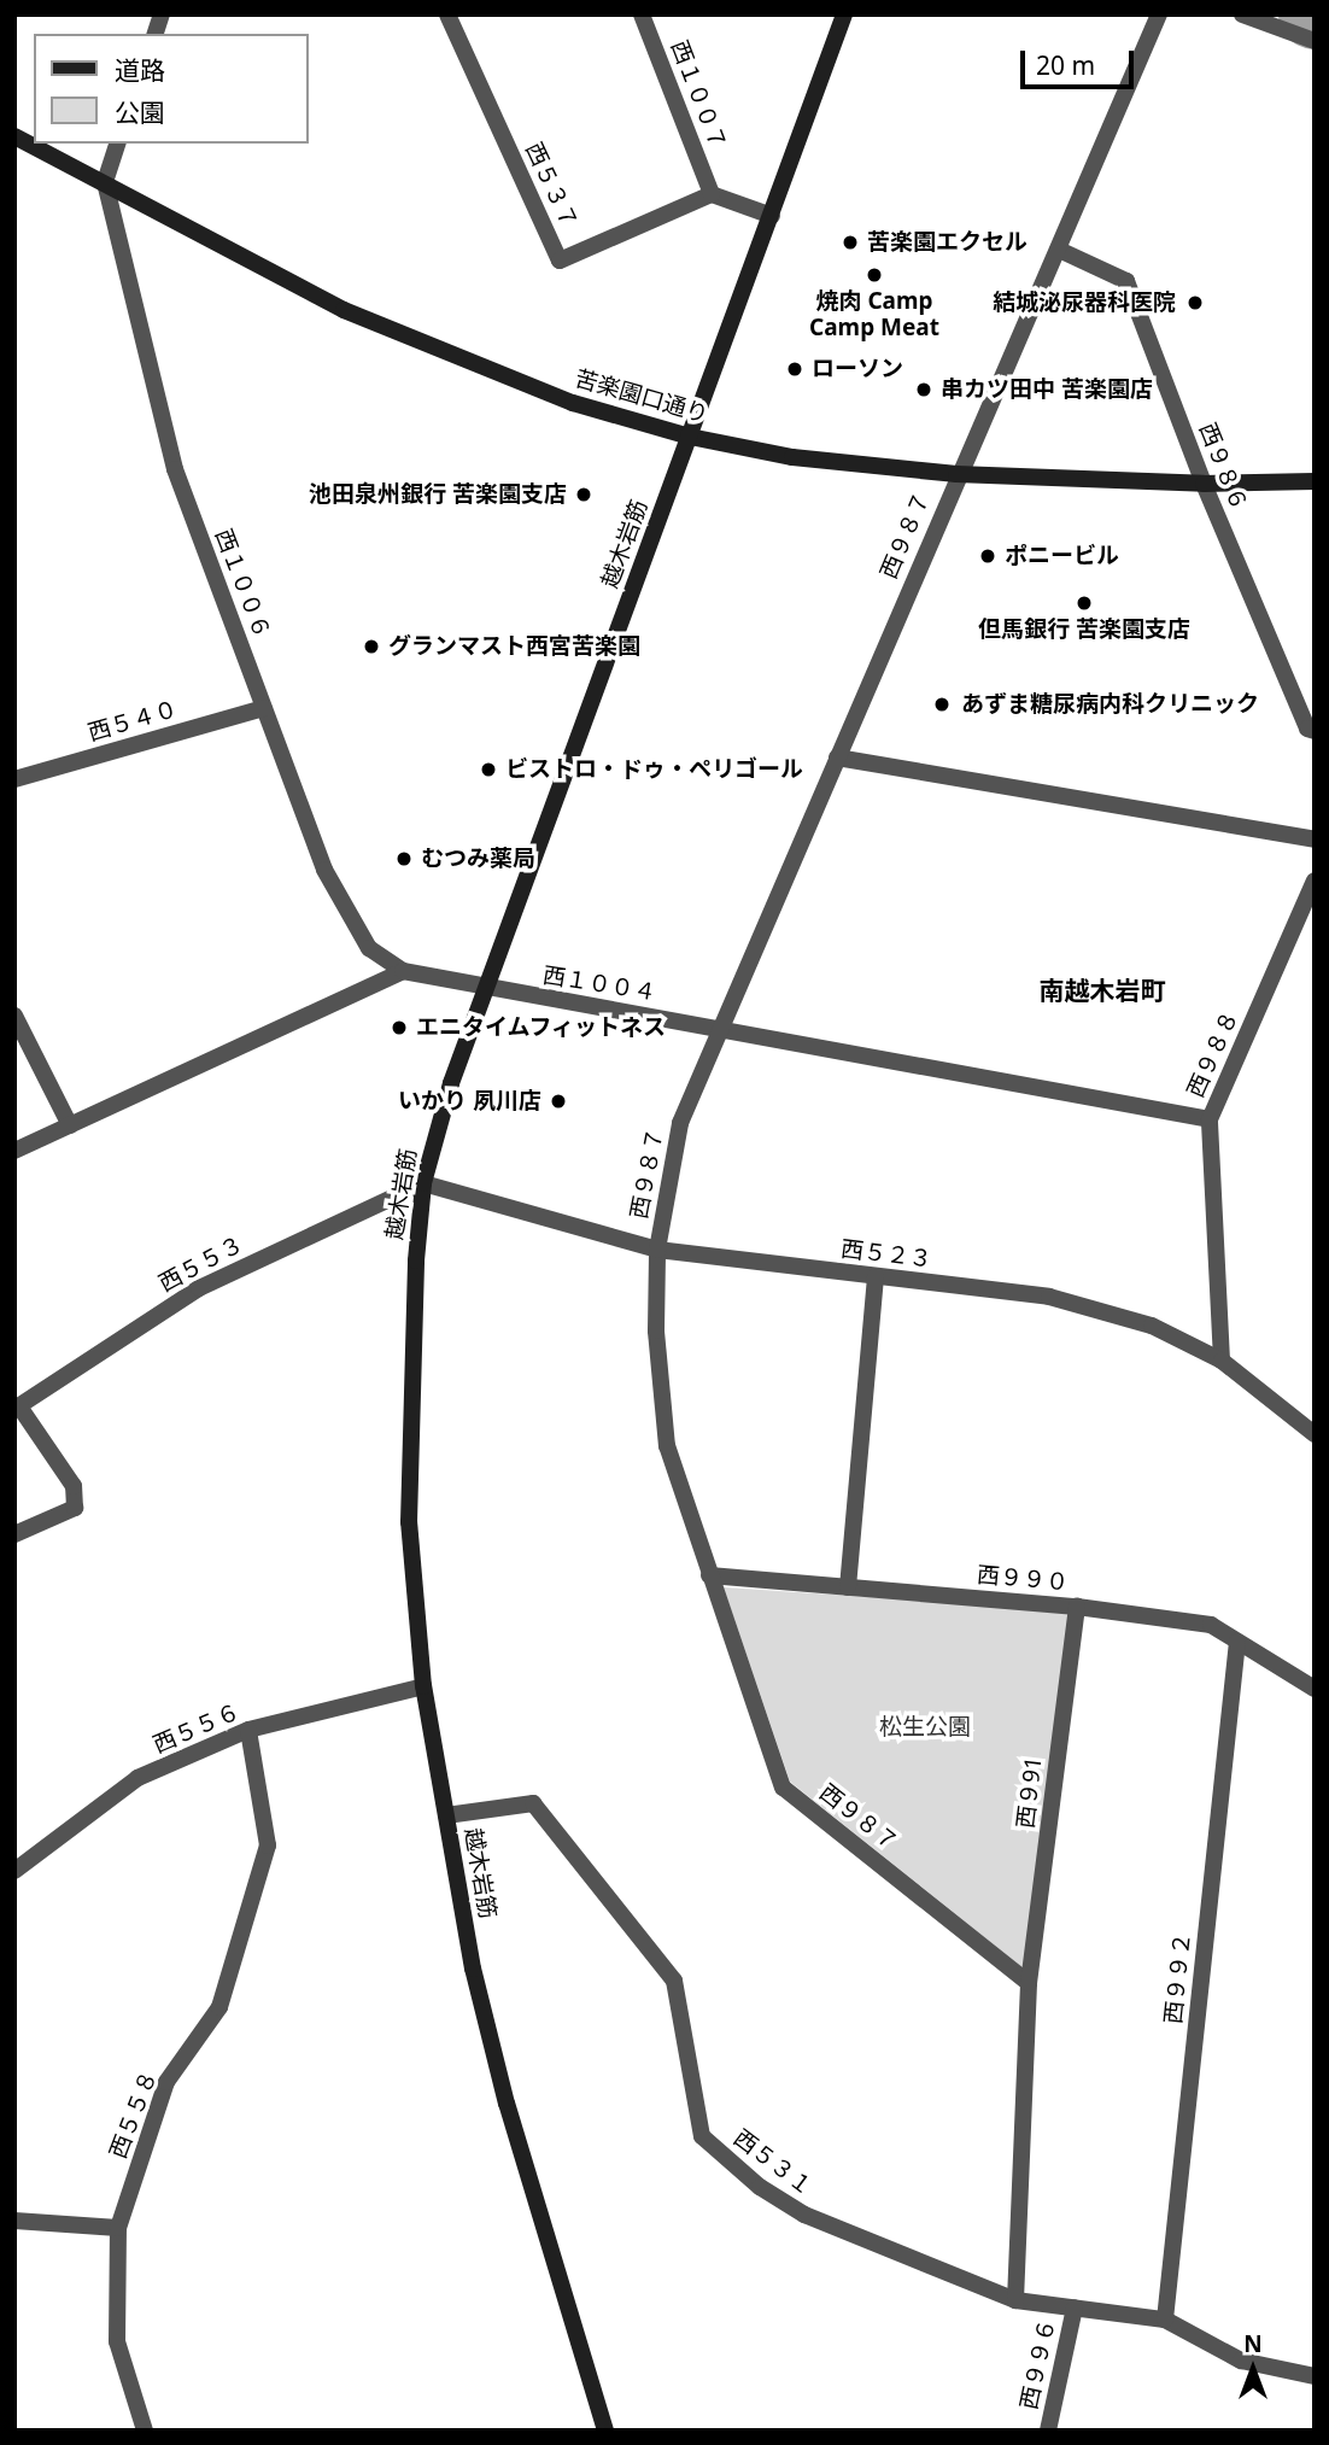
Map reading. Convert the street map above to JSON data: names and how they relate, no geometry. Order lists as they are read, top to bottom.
{
  "streets": {
    "street": [
      "西１００７",
      "西５３７",
      "苦楽園口通り",
      "西９８６",
      "西９８７",
      "越木岩筋",
      "西１００６",
      "西５４０",
      "西１００４",
      "西９８８",
      "西５２３",
      "西５５３",
      "西９９０",
      "西５５６",
      "西９91",
      "西９９２",
      "西５５８",
      "西５３１",
      "西９９６"
    ]
  },
  "crossings": [
    ["西１００７", "西５３７"],
    ["苦楽園口通り", "西９８６"],
    ["苦楽園口通り", "西９８７"],
    ["苦楽園口通り", "越木岩筋"],
    ["苦楽園口通り", "西１００６"],
    ["西９８６", "西９８７"],
    ["西９８７", "西１００４"],
    ["西９８７", "西５２３"],
    ["西９８７", "西９９０"],
    ["西９８７", "西９91"],
    ["越木岩筋", "西１００４"],
    ["越木岩筋", "西５２３"],
    ["越木岩筋", "西５５３"],
    ["越木岩筋", "西５５６"],
    ["越木岩筋", "西５３１"],
    ["西１００６", "西５４０"],
    ["西１００６", "西１００４"],
    ["西１００４", "西９８８"],
    ["西９８８", "西５２３"],
    ["西５２３", "西５５３"],
    ["西９９０", "西９91"],
    ["西９９０", "西９９２"],
    ["西５５６", "西５５８"],
    ["西９９２", "西５３１"],
    ["西５３１", "西９９６"]
  ],
  "districts": ["南越木岩町"],
  "parks": ["松生公園"],
  "places": [
    "苦楽園エクセル",
    "焼肉 Camp Camp Meat",
    "結城泌尿器科医院",
    "ローソン",
    "串カツ田中 苦楽園店",
    "池田泉州銀行 苦楽園支店",
    "ポニービル",
    "但馬銀行 苦楽園支店",
    "グランマスト西宮苦楽園",
    "あずま糖尿病内科クリニック",
    "ビストロ・ドゥ・ペリゴール",
    "むつみ薬局",
    "エニタイムフィットネス",
    "いかり 夙川店"
  ],
  "legend": ["道路", "公園"],
  "scale_bar": "20 m",
  "north": "top"
}
